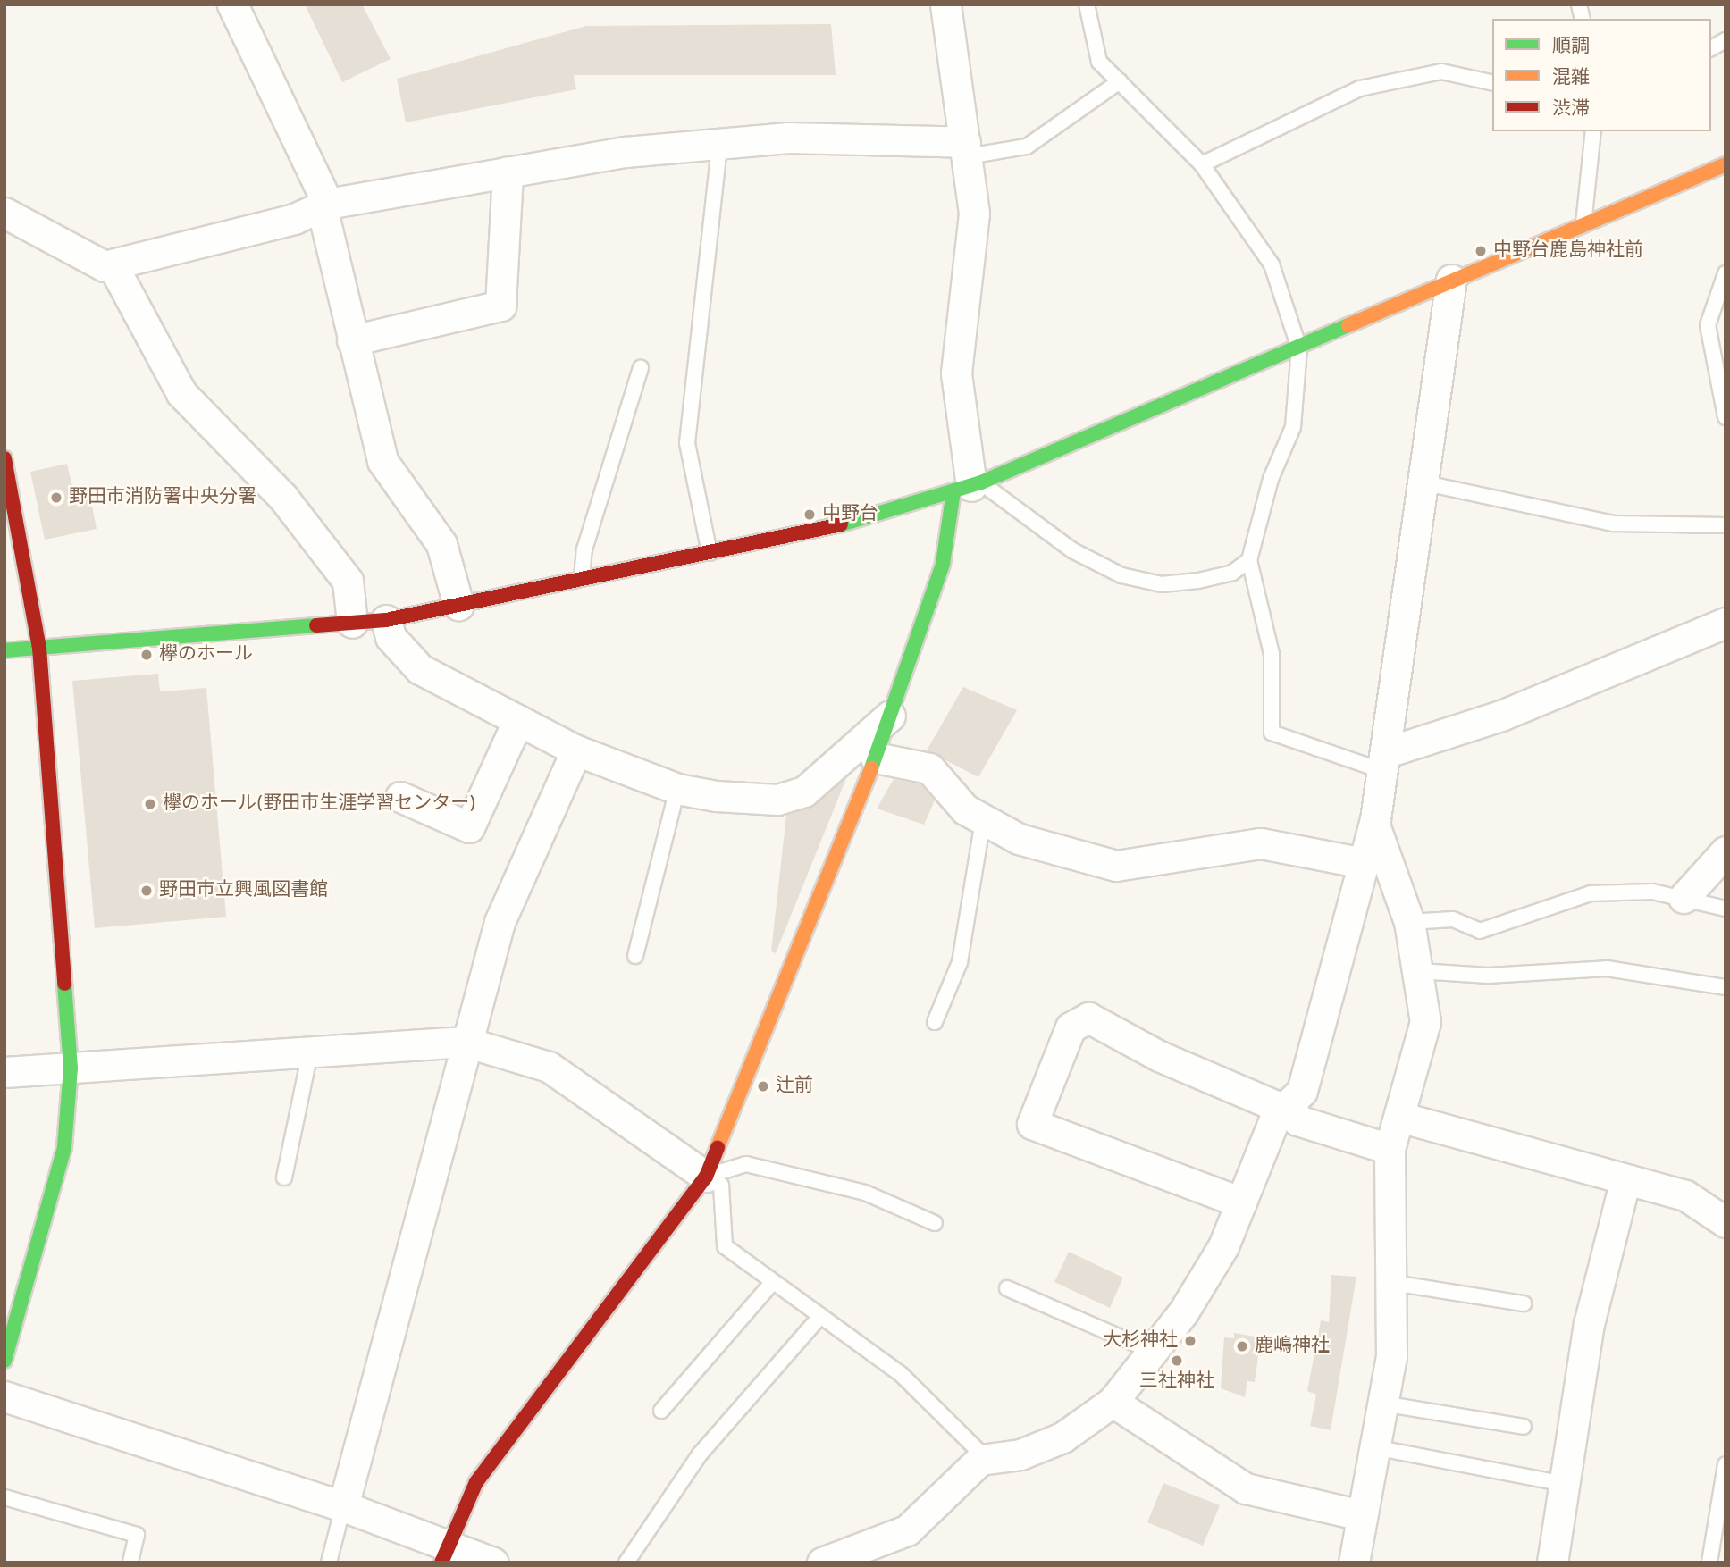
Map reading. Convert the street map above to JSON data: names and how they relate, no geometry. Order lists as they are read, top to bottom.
{
  "places": [
    "中野台鹿島神社前",
    "野田市消防署中央分署",
    "中野台",
    "欅のホール",
    "欅のホール(野田市生涯学習センター)",
    "野田市立興風図書館",
    "辻前",
    "大杉神社",
    "鹿嶋神社",
    "三社神社"
  ],
  "legend": ["順調", "混雑", "渋滞"]
}
